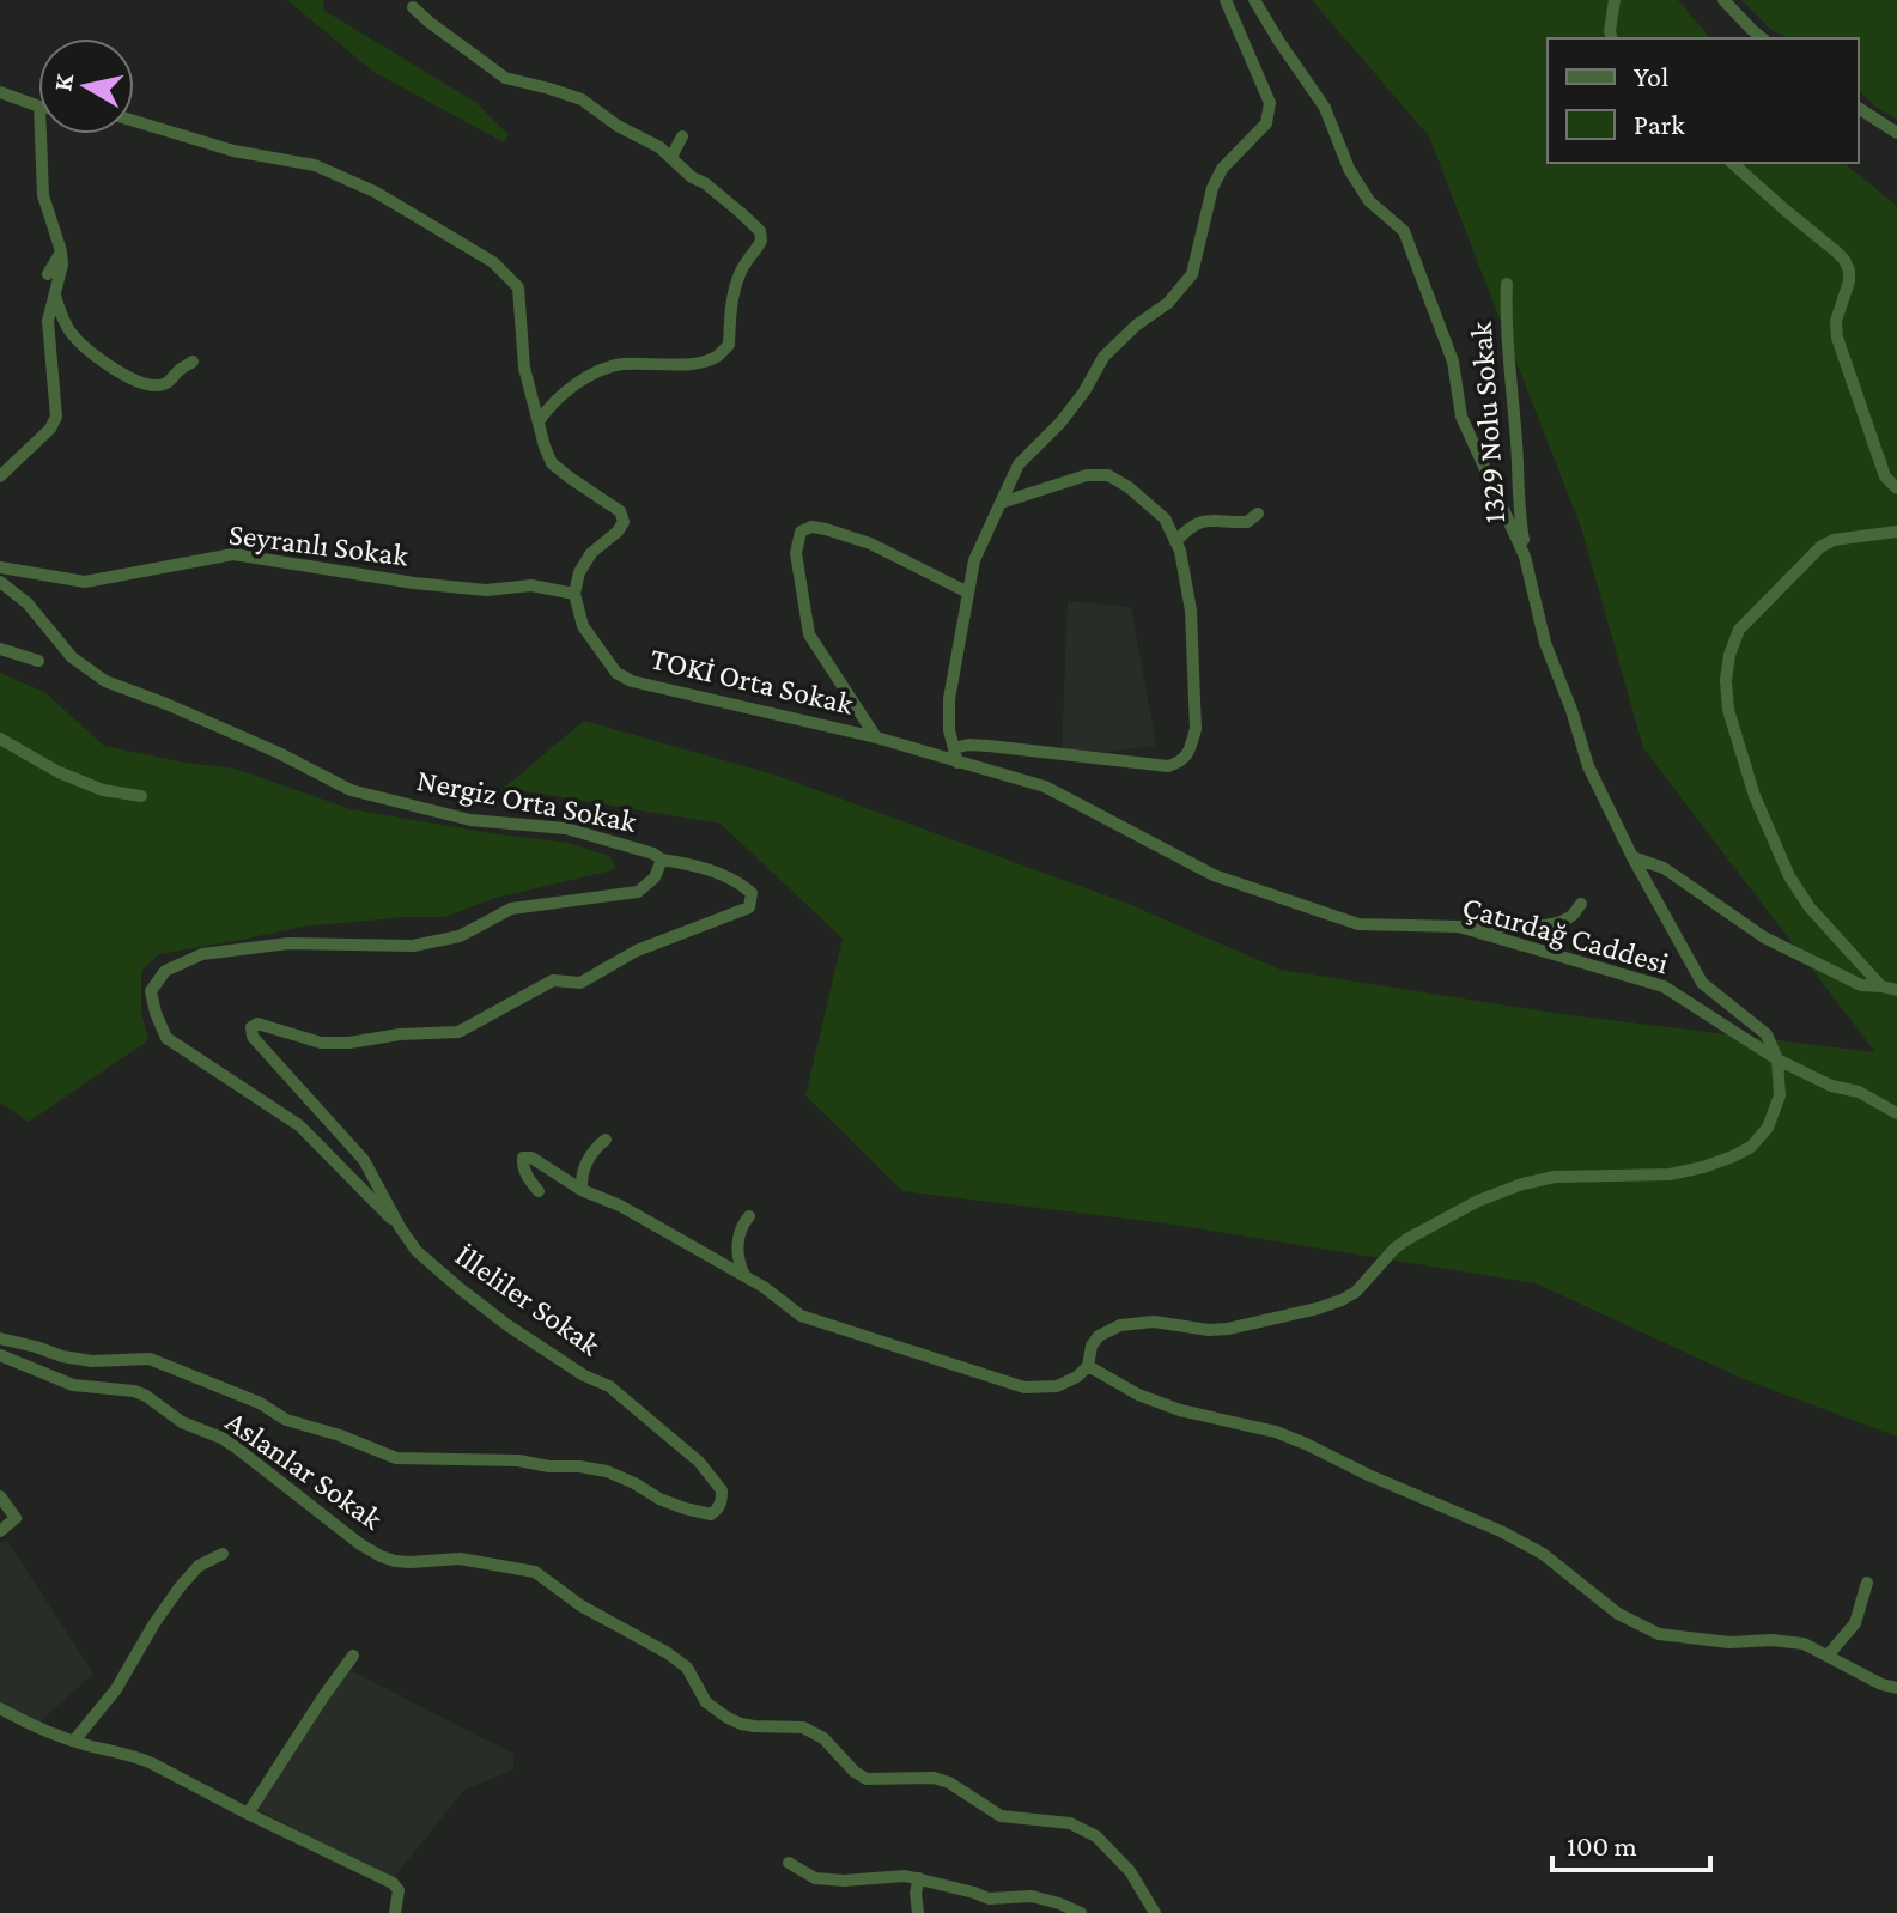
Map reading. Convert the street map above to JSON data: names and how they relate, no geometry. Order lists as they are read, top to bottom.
{
  "streets": {
    "street": [
      "1329 Nolu Sokak",
      "Seyranlı Sokak",
      "TOKİ Orta Sokak",
      "Nergiz Orta Sokak",
      "Çatırdağ Caddesi",
      "İlleliler Sokak",
      "Aslanlar Sokak"
    ]
  },
  "crossings": [
    ["Seyranlı Sokak", "TOKİ Orta Sokak"],
    ["TOKİ Orta Sokak", "Çatırdağ Caddesi"],
    ["Nergiz Orta Sokak", "İlleliler Sokak"]
  ],
  "legend": ["Yol", "Park"],
  "scale_bar": "100 m",
  "north": "left"
}
